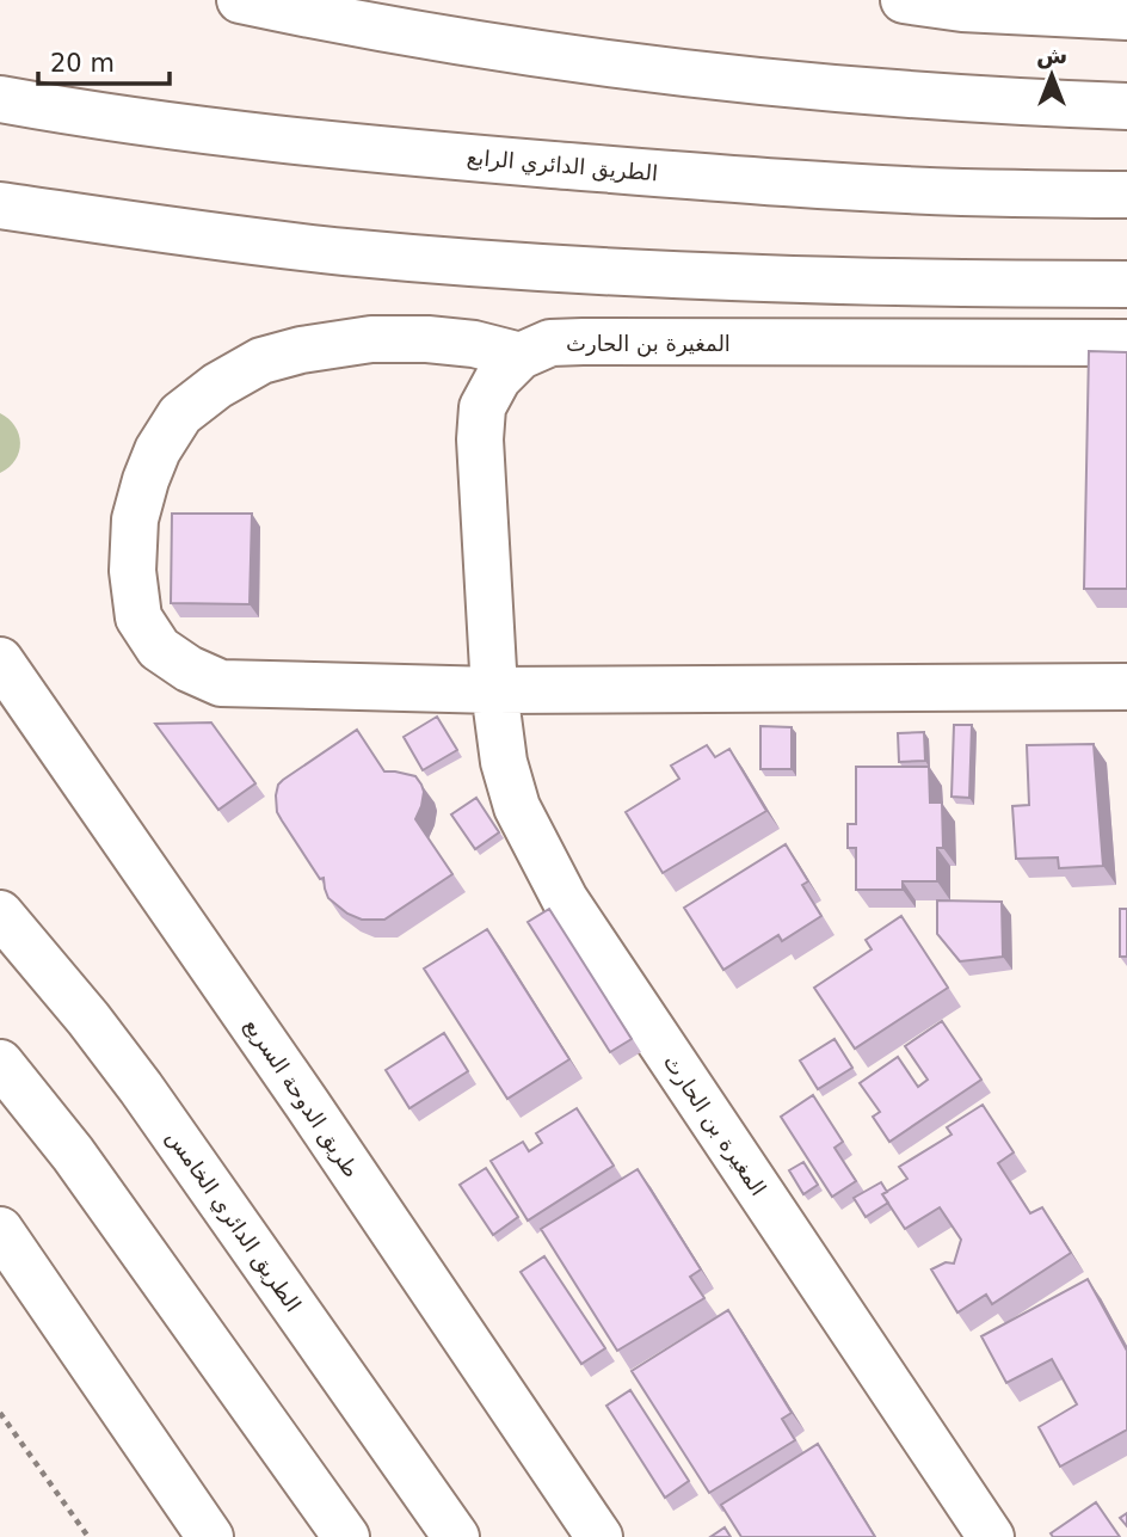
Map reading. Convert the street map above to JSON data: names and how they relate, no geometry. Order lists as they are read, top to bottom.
{
  "streets": {
    "main road": [
      "الطريق الدائري الرابع",
      "المغيرة بن الحارث",
      "طريق الدوحة السريع",
      "الطريق الدائري الخامس"
    ]
  },
  "scale_bar": "20 m",
  "north": "top"
}
